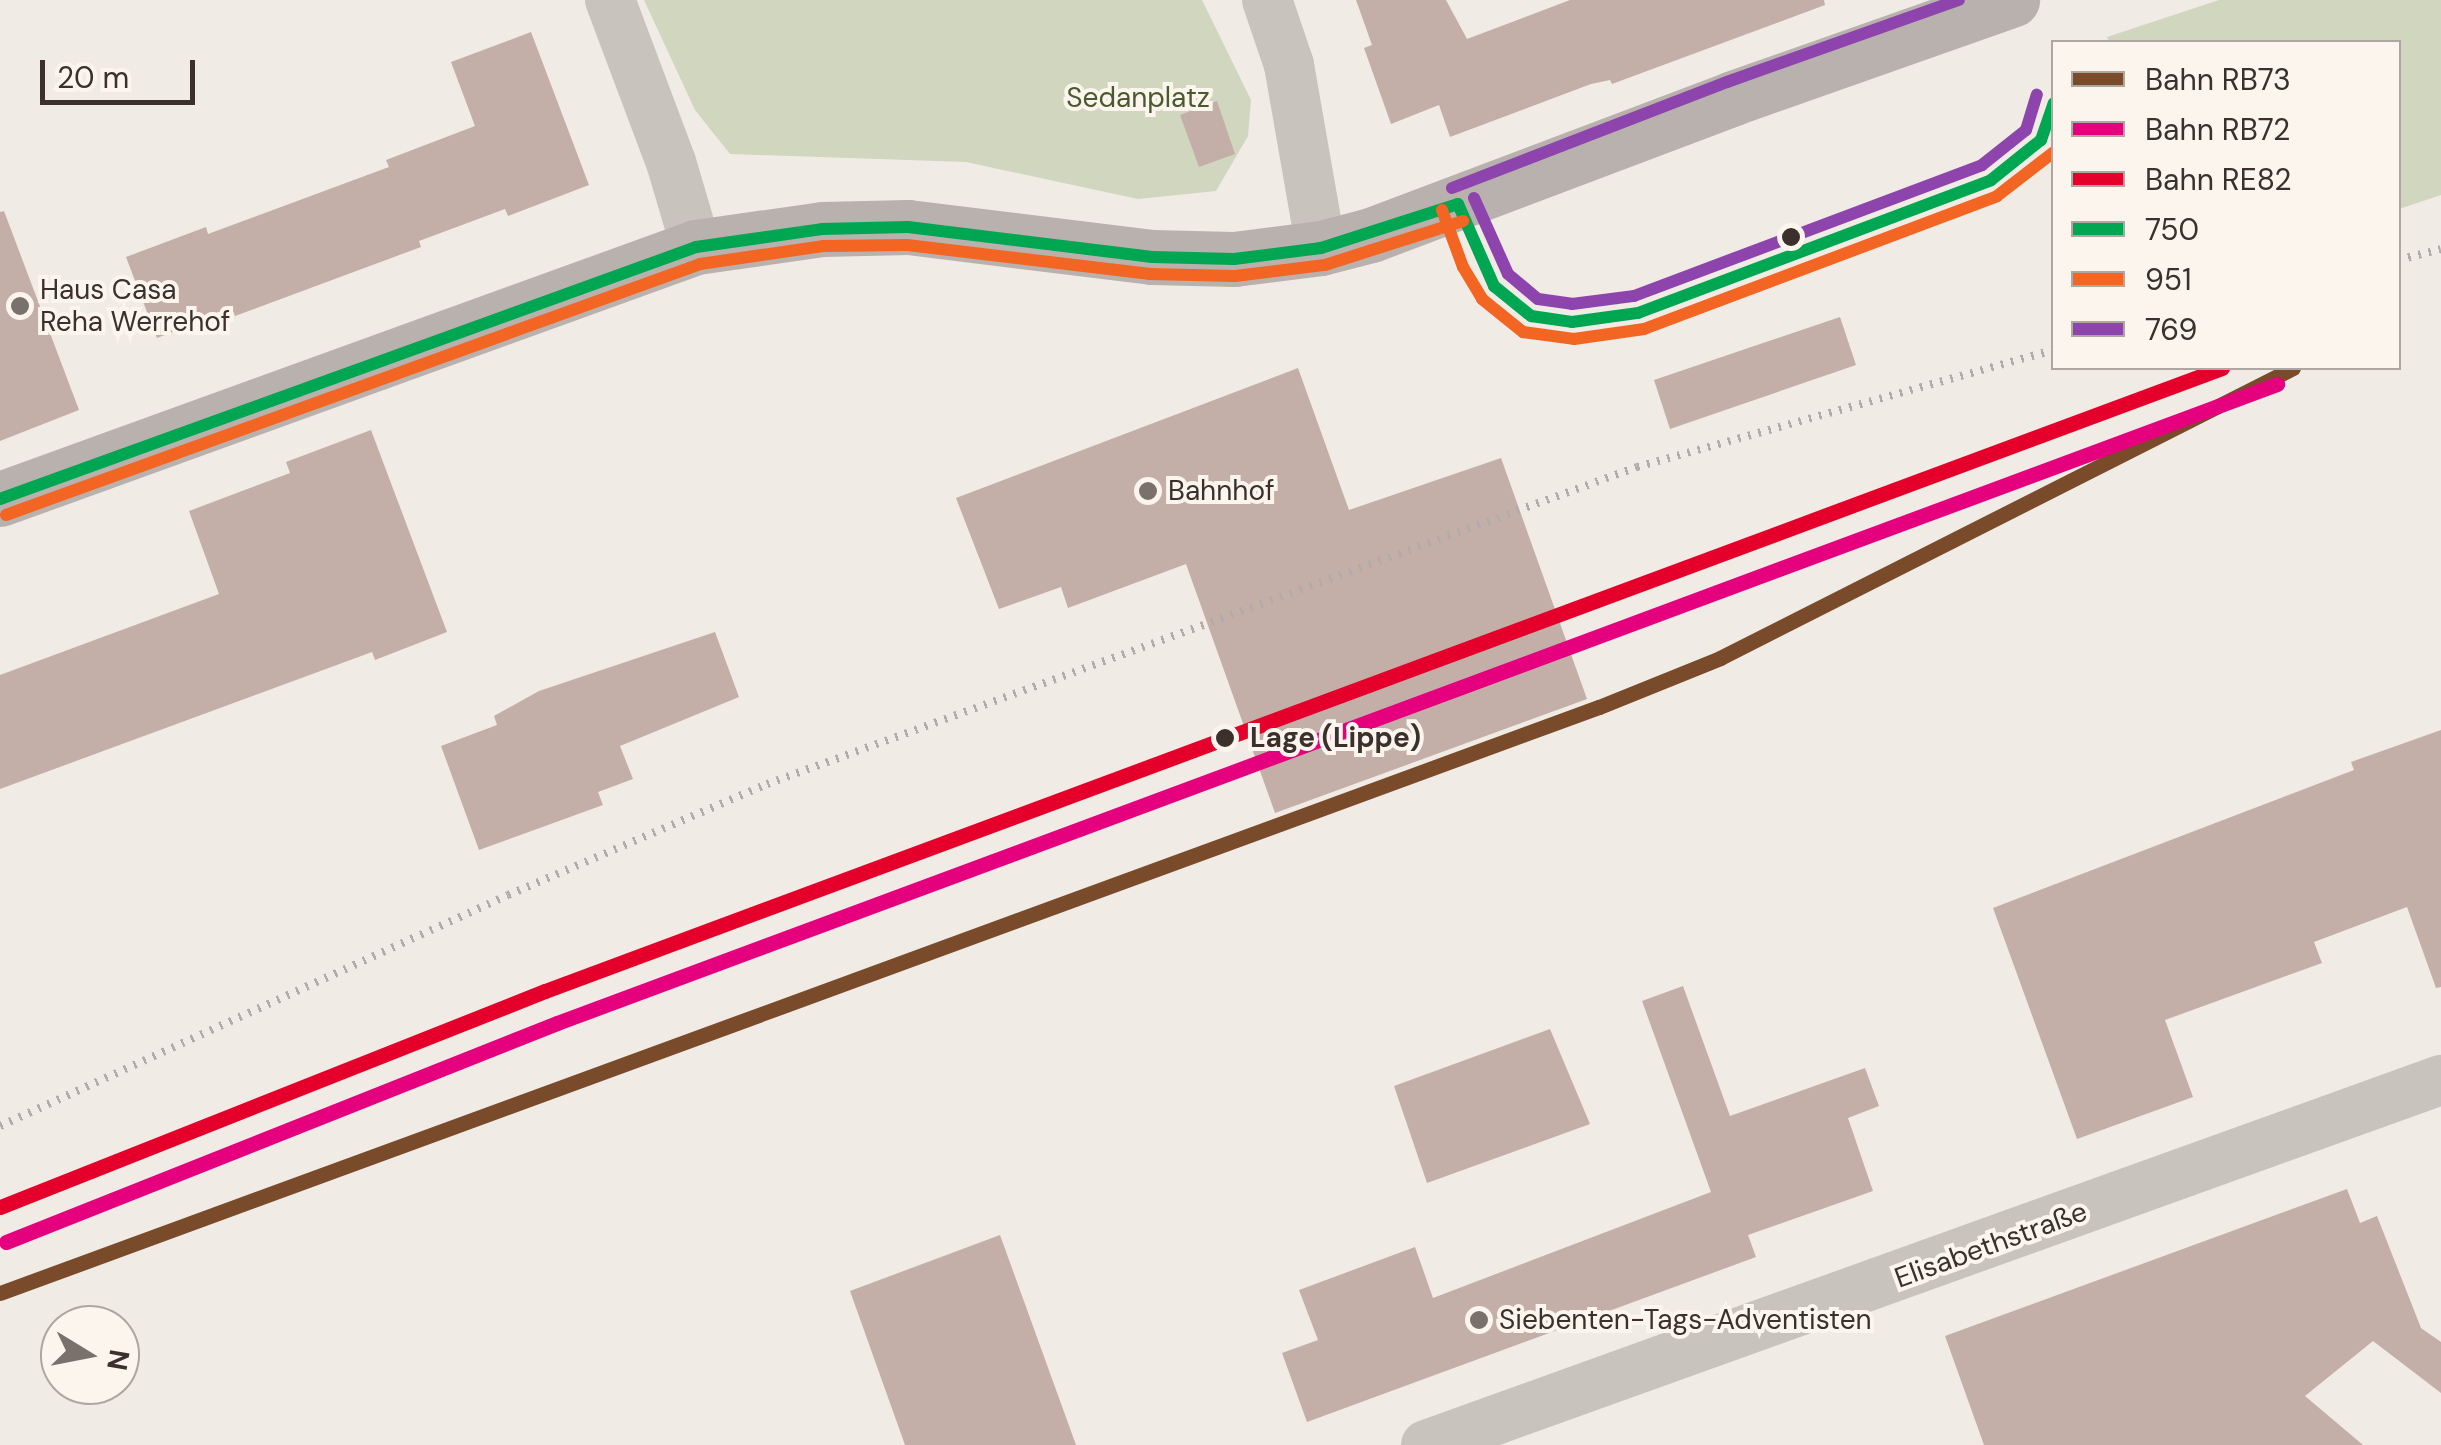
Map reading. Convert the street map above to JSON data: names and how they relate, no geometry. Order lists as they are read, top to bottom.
{
  "streets": {
    "street": ["Elisabethstraße"]
  },
  "parks": ["Sedanplatz"],
  "places": [
    "Haus Casa Reha Werrehof",
    "Bahnhof",
    "Lage (Lippe)",
    "Siebenten-Tags-Adventisten"
  ],
  "lines": [
    "transit line 769",
    "transit line 750",
    "transit line 951",
    "rail line RB73",
    "rail line RE82",
    "rail line RB72"
  ],
  "legend": [
    "Bahn RB73",
    "Bahn RB72",
    "Bahn RE82",
    "750",
    "951",
    "769"
  ],
  "scale_bar": "20 m",
  "north": "right"
}
